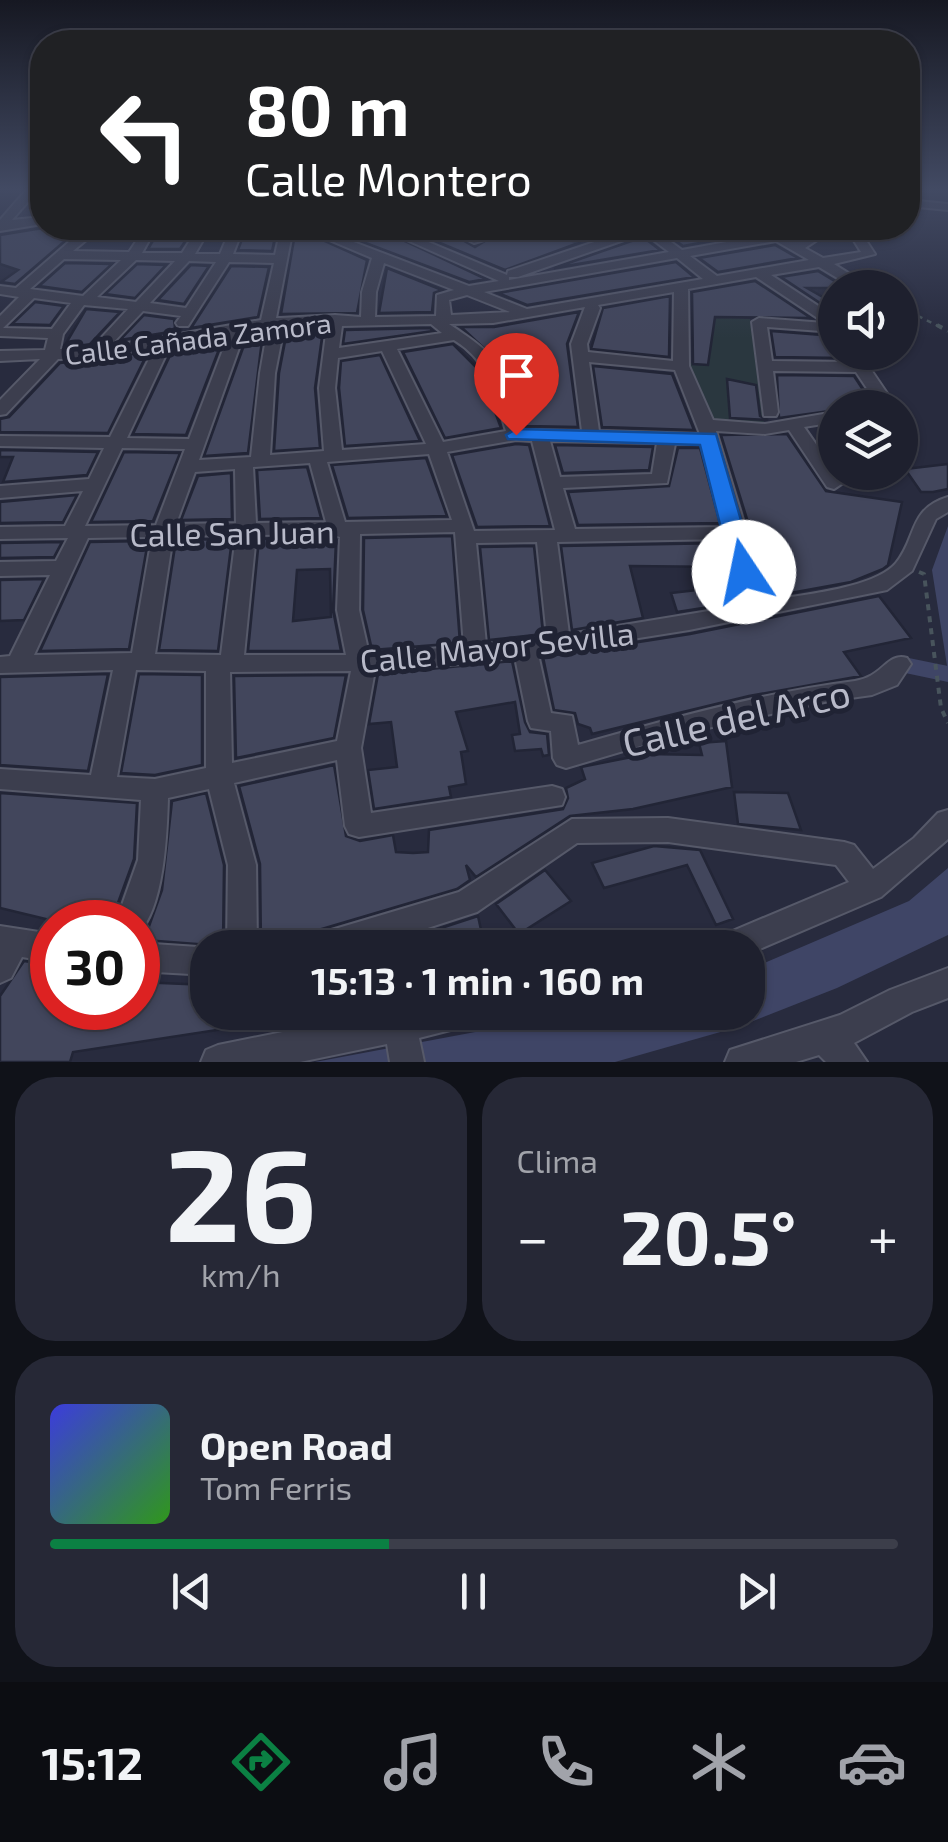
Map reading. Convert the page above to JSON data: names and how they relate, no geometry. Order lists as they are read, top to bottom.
{
  "streets": {
    "street": [
      "Calle Cañada Zamora",
      "Calle San Juan",
      "Calle Mayor Sevilla",
      "Calle del Arco"
    ]
  },
  "crossings": [
    ["Calle Mayor Sevilla", "Calle del Arco"]
  ],
  "page": {
    "turn": ["80 m", "Calle Montero"],
    "limit": "30",
    "trip": "15:13 · 1 min · 160 m",
    "tile": [
      ["26", "km/h"],
      "Clima"
    ],
    "heat": ["−", "20.5°", "+"],
    "song": ["Open Road", "Tom Ferris"],
    "tabs": "15:12"
  }
}
